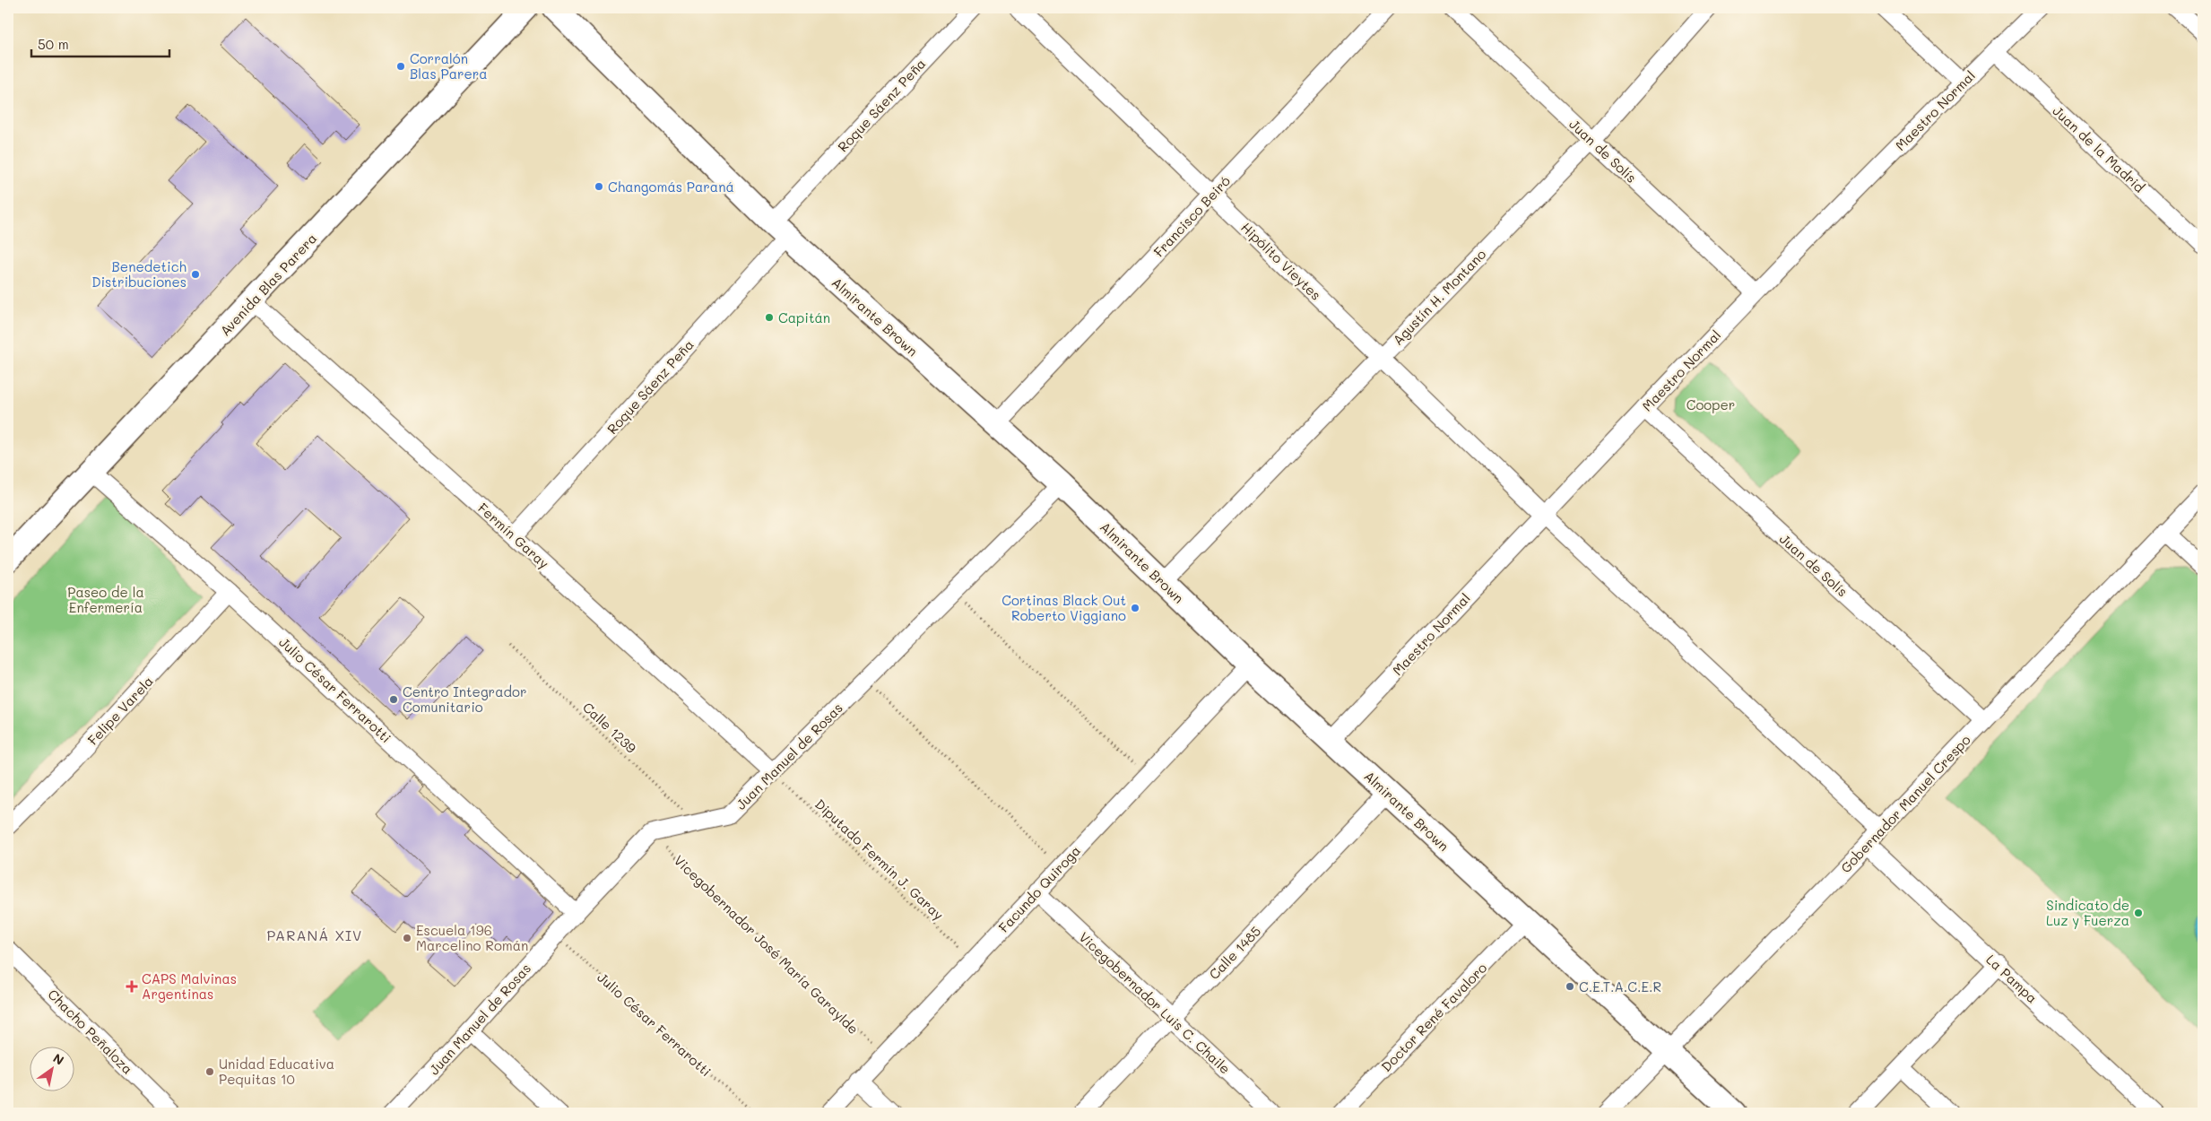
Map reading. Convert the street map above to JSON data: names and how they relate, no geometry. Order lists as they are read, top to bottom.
{
  "streets": {
    "main road": ["Avenida Blas Parera", "Almirante Brown"],
    "street": [
      "Roque Sáenz Peña",
      "Maestro Normal",
      "Juan de la Madrid",
      "Juan de Solís",
      "Francisco Beiró",
      "Hipólito Vieytes",
      "Agustín H. Montano",
      "Fermín Garay",
      "Julio César Ferrarotti",
      "Felipe Varela",
      "Juan Manuel de Rosas",
      "Gobernador Manuel Crespo",
      "Facundo Quiroga",
      "Calle 1485",
      "La Pampa",
      "Vicegobernador Luis C. Chaile",
      "Doctor René Favaloro",
      "Chacho Peñaloza"
    ],
    "path": ["Calle 1239", "Diputado Fermín J. Garay", "Vicegobernador José María Garaylde"]
  },
  "crossings": [
    ["Roque Sáenz Peña", "Almirante Brown"],
    ["Roque Sáenz Peña", "Fermín Garay"],
    ["Maestro Normal", "Juan de la Madrid"],
    ["Maestro Normal", "Juan de Solís"],
    ["Maestro Normal", "Hipólito Vieytes"],
    ["Maestro Normal", "Almirante Brown"],
    ["Juan de Solís", "Agustín H. Montano"],
    ["Juan de Solís", "Gobernador Manuel Crespo"],
    ["Francisco Beiró", "Hipólito Vieytes"],
    ["Francisco Beiró", "Almirante Brown"],
    ["Hipólito Vieytes", "Agustín H. Montano"],
    ["Hipólito Vieytes", "Gobernador Manuel Crespo"],
    ["Avenida Blas Parera", "Fermín Garay"],
    ["Avenida Blas Parera", "Julio César Ferrarotti"],
    ["Agustín H. Montano", "Almirante Brown"],
    ["Almirante Brown", "Juan Manuel de Rosas"],
    ["Almirante Brown", "Gobernador Manuel Crespo"],
    ["Almirante Brown", "Facundo Quiroga"],
    ["Almirante Brown", "Calle 1485"],
    ["Almirante Brown", "Doctor René Favaloro"],
    ["Fermín Garay", "Juan Manuel de Rosas"],
    ["Fermín Garay", "Diputado Fermín J. Garay"],
    ["Julio César Ferrarotti", "Felipe Varela"],
    ["Julio César Ferrarotti", "Juan Manuel de Rosas"],
    ["Calle 1239", "Juan Manuel de Rosas"],
    ["Juan Manuel de Rosas", "Diputado Fermín J. Garay"],
    ["Juan Manuel de Rosas", "Vicegobernador José María Garaylde"],
    ["Gobernador Manuel Crespo", "La Pampa"],
    ["Diputado Fermín J. Garay", "Facundo Quiroga"],
    ["Facundo Quiroga", "Vicegobernador José María Garaylde"],
    ["Facundo Quiroga", "Vicegobernador Luis C. Chaile"],
    ["Calle 1485", "Vicegobernador Luis C. Chaile"]
  ],
  "districts": ["PARANÁ XIV"],
  "parks": ["Cooper", "Paseo de la Enfermería"],
  "places": {
    "other": [
      "Corralón Blas Parera",
      "Changomás Paraná",
      "Benedetich Distribuciones",
      "Capitán",
      "Cortinas Black Out Roberto Viggiano",
      "Centro Integrador Comunitario",
      "Sindicato de Luz y Fuerza",
      "Escuela 196 Marcelino Román",
      "C.E.T.A.C.E.R",
      "Unidad Educativa Pequitas 10"
    ],
    "health": ["CAPS Malvinas Argentinas"]
  },
  "scale_bar": "50 m",
  "north": "top right"
}
